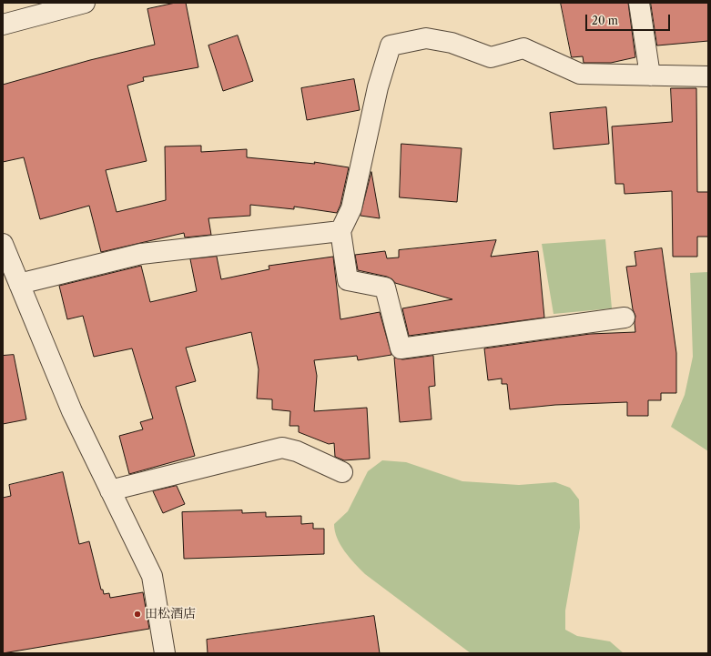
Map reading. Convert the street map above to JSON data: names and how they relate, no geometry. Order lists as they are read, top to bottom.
{
  "places": ["田松酒店"],
  "scale_bar": "20 m"
}
